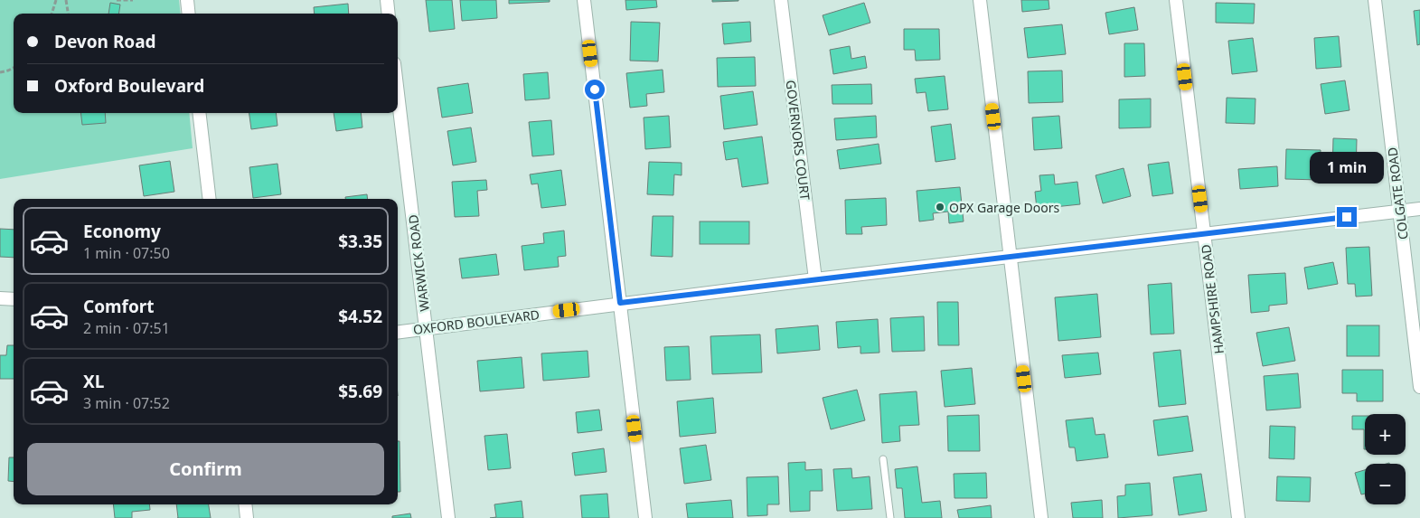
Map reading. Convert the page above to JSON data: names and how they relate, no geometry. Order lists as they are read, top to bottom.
{
  "streets": {
    "street": [
      "GOVERNORS COURT",
      "COLGATE ROAD",
      "WARWICK ROAD",
      "HAMPSHIRE ROAD",
      "OXFORD BOULEVARD"
    ]
  },
  "crossings": [
    ["GOVERNORS COURT", "OXFORD BOULEVARD"],
    ["COLGATE ROAD", "OXFORD BOULEVARD"],
    ["WARWICK ROAD", "OXFORD BOULEVARD"],
    ["HAMPSHIRE ROAD", "OXFORD BOULEVARD"]
  ],
  "places": ["OPX Garage Doors"],
  "page": {
    "banner": ["Devon Road", "Oxford Boulevard"],
    "bubble": "1 min",
    "list": [
      {
        "name": "Economy",
        "note": "1 min · 07:50",
        "value": "$3.35"
      },
      {
        "name": "Comfort",
        "note": "2 min · 07:51",
        "value": "$4.52"
      },
      {
        "name": "XL",
        "note": "3 min · 07:52",
        "value": "$5.69"
      }
    ],
    "map_buttons": ["+", "−"],
    "buttons": "Confirm"
  }
}
